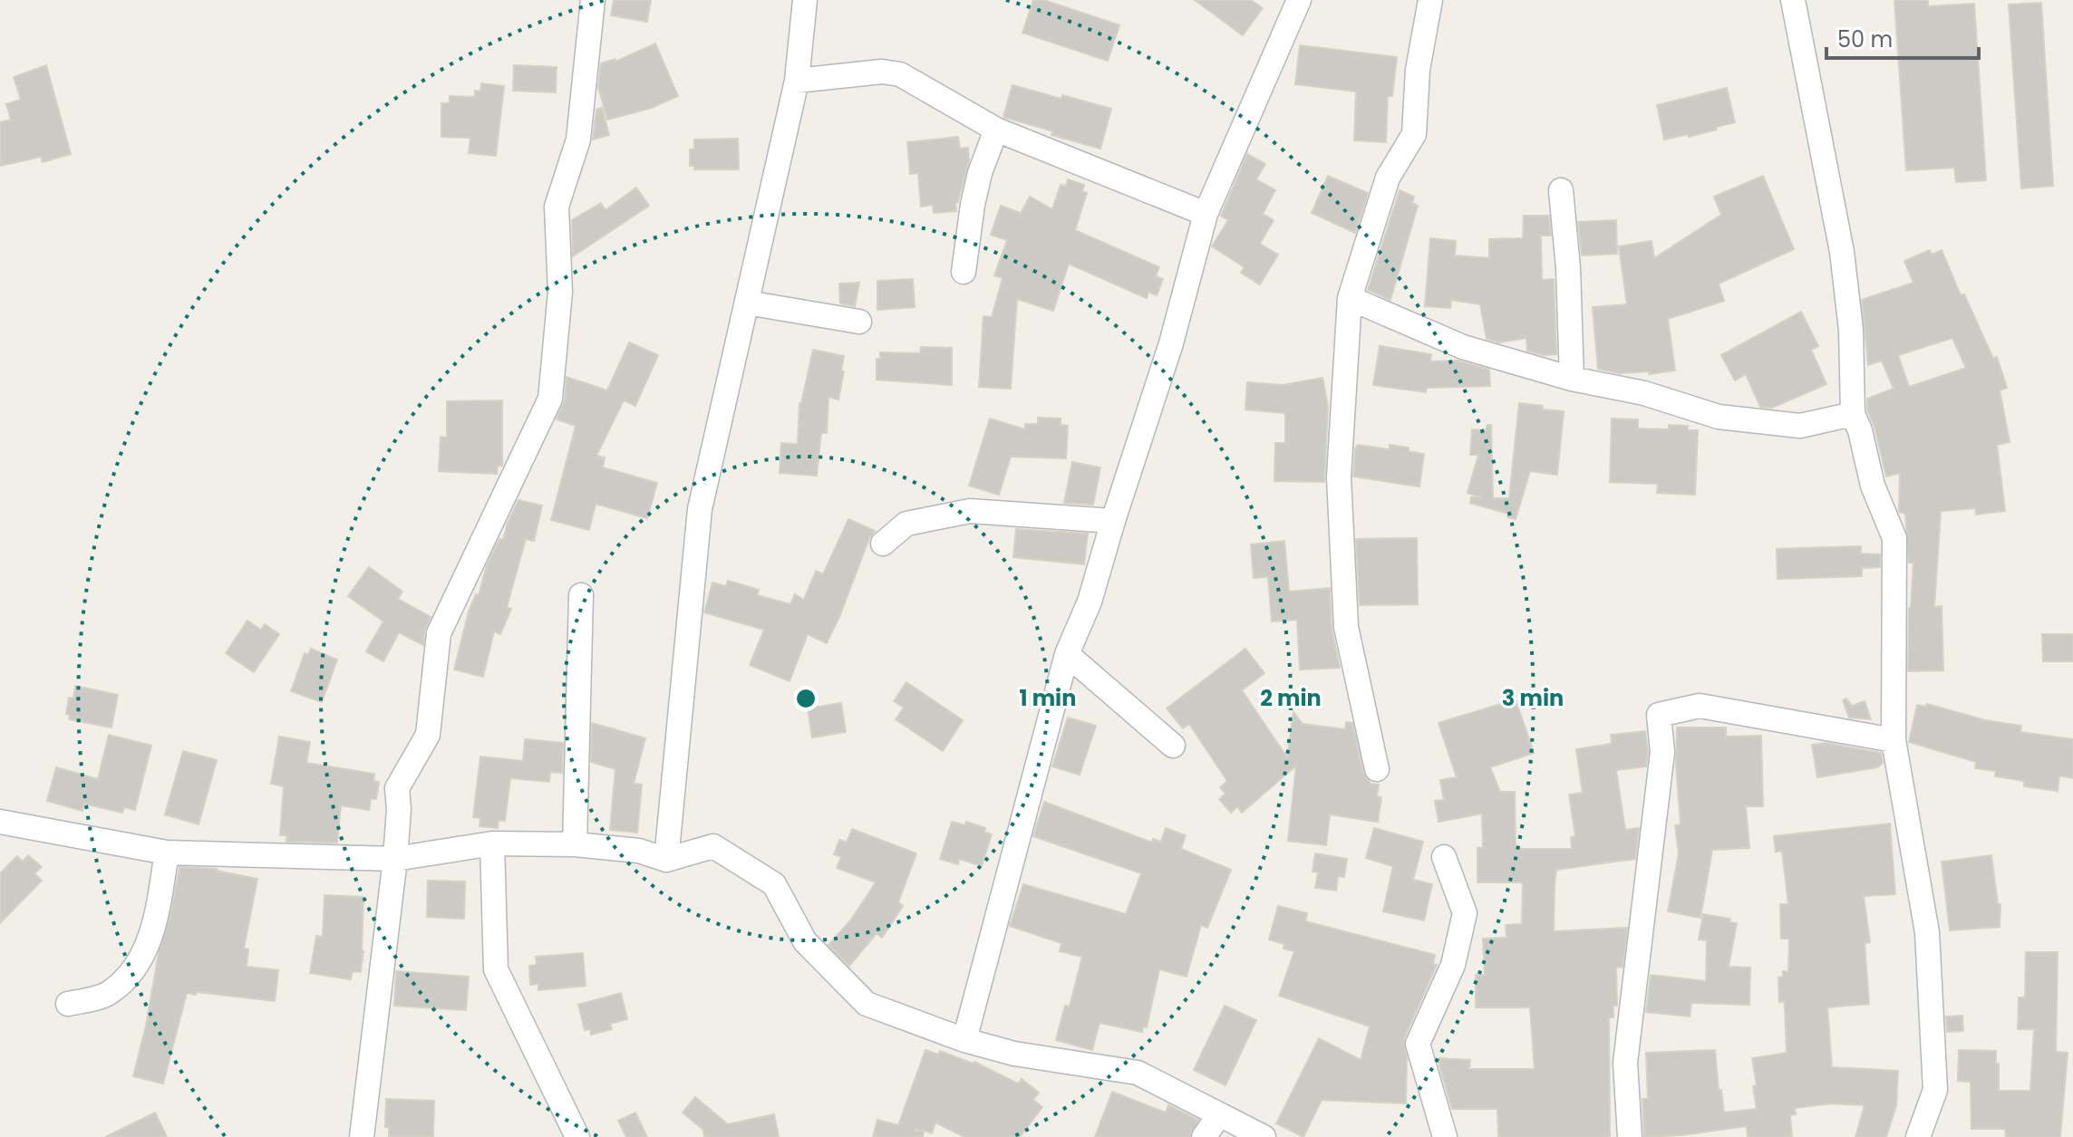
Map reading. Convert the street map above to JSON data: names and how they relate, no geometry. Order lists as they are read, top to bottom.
{
  "scale_bar": "50 m",
  "rings": ["1 min", "2 min", "3 min"]
}
